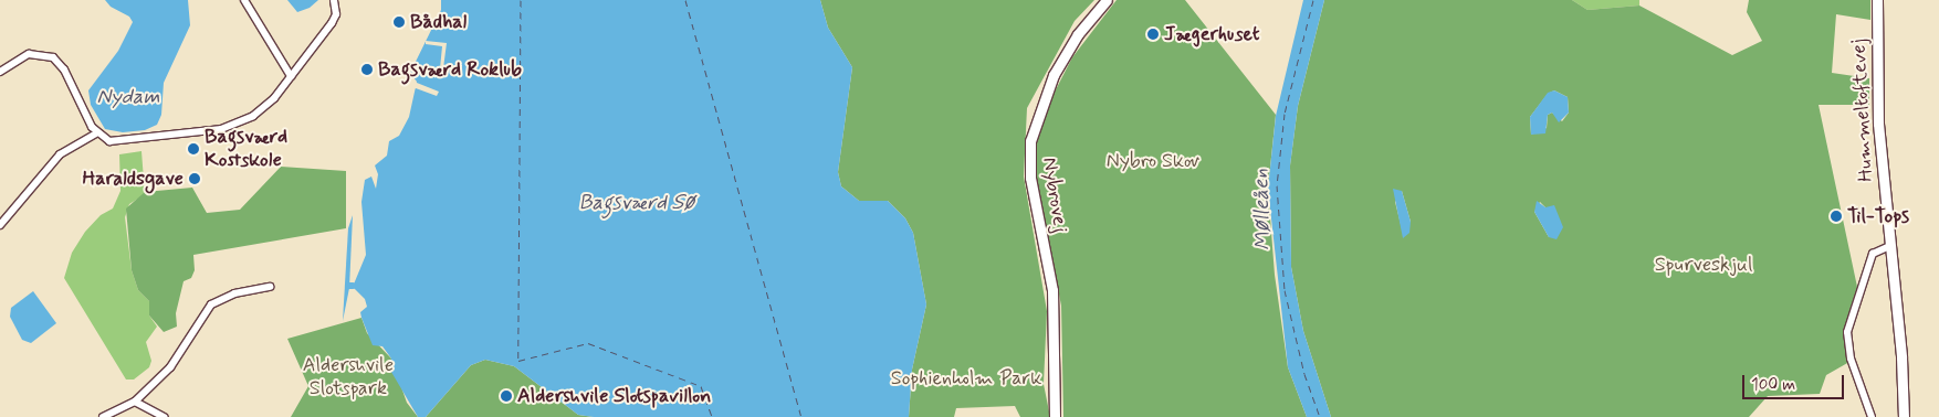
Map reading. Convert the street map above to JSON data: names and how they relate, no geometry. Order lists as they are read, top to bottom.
{
  "streets": {
    "street": ["Hummeltoftevej", "Nybrovej"]
  },
  "water": ["Nydam", "Bagsværd Sø", "Mølleåen"],
  "parks": [
    "Nybro Skov",
    "Spurveskjul",
    "Aldershvile Slotspark",
    "Sophienholm Park"
  ],
  "places": [
    "Bådhal",
    "Jægerhuset",
    "Bagsværd Roklub",
    "Bagsværd Kostskole",
    "Haraldsgave",
    "Til-Tops",
    "Aldershvile Slotspavillon"
  ],
  "scale_bar": "100 m"
}
